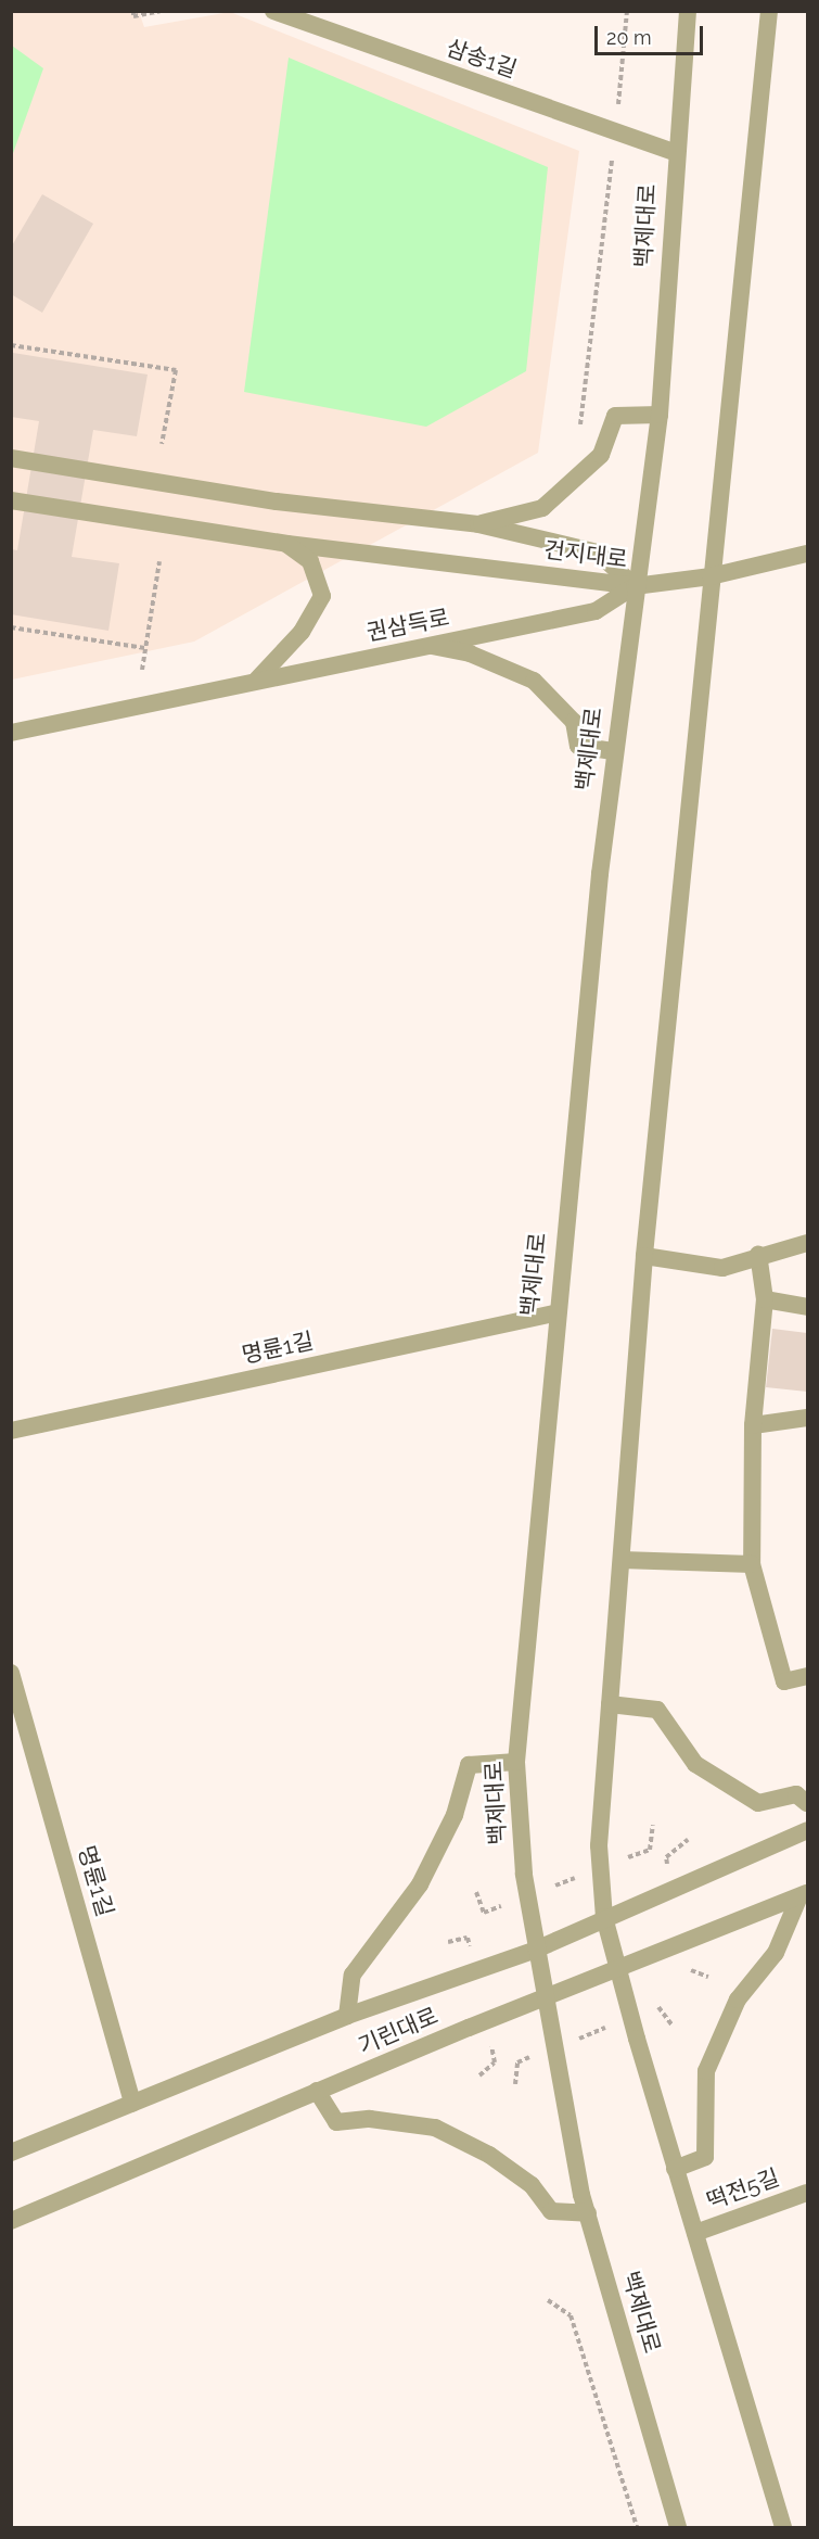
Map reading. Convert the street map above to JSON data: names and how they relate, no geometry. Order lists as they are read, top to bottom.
{
  "streets": {
    "street": [
      "삼송1길",
      "백제대로",
      "건지대로",
      "권삼득로",
      "명륜1길",
      "기린대로",
      "떡전5길"
    ]
  },
  "crossings": [
    ["삼송1길", "백제대로"],
    ["백제대로", "건지대로"],
    ["백제대로", "권삼득로"],
    ["백제대로", "명륜1길"],
    ["백제대로", "기린대로"],
    ["건지대로", "권삼득로"],
    ["명륜1길", "기린대로"]
  ],
  "scale_bar": "20 m"
}
